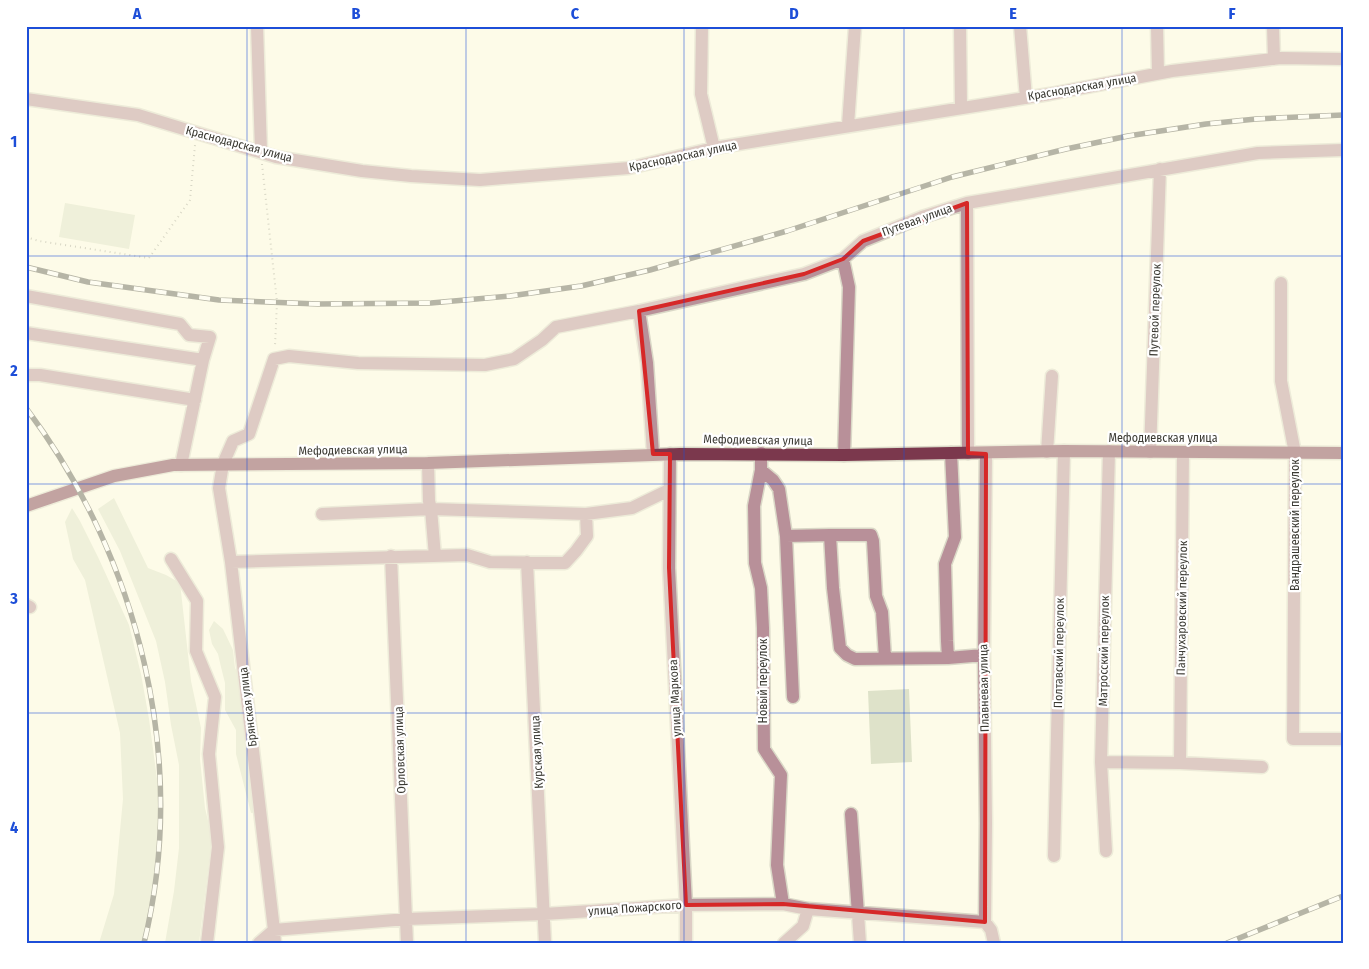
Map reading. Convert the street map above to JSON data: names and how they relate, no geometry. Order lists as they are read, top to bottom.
{
  "streets": {
    "main road": ["Мефодиевская улица"],
    "street": [
      "Краснодарская улица",
      "Путевая улица",
      "Путевой переулок",
      "Вандрашевский переулок",
      "Панчухаровский переулок",
      "Матросский переулок",
      "Полтавский переулок",
      "Новый переулок",
      "Плавневая улица",
      "улица Маркова",
      "Брянская улица",
      "Орловская улица",
      "Курская улица",
      "улица Пожарского"
    ]
  },
  "crossings": [
    ["Путевая улица", "Путевой переулок"],
    ["Путевая улица", "Брянская улица"],
    ["Путевой переулок", "Мефодиевская улица"],
    ["Мефодиевская улица", "Вандрашевский переулок"],
    ["Мефодиевская улица", "Панчухаровский переулок"],
    ["Мефодиевская улица", "Матросский переулок"],
    ["Мефодиевская улица", "Полтавский переулок"],
    ["Мефодиевская улица", "Новый переулок"],
    ["Мефодиевская улица", "Плавневая улица"],
    ["Мефодиевская улица", "улица Маркова"],
    ["Мефодиевская улица", "Брянская улица"],
    ["Новый переулок", "улица Пожарского"],
    ["Плавневая улица", "улица Пожарского"],
    ["улица Маркова", "улица Пожарского"],
    ["Брянская улица", "улица Пожарского"],
    ["Орловская улица", "улица Пожарского"],
    ["Курская улица", "улица Пожарского"]
  ],
  "grid": {
    "columns": [
      "A",
      "B",
      "C",
      "D",
      "E",
      "F"
    ],
    "rows": [
      "1",
      "2",
      "3",
      "4"
    ]
  }
}
